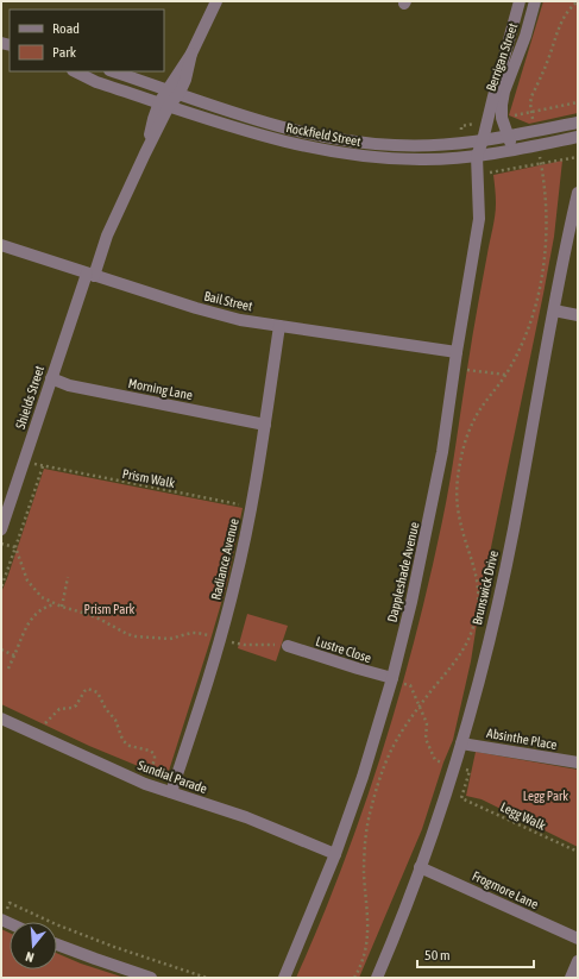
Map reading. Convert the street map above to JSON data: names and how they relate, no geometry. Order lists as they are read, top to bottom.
{
  "streets": {
    "street": [
      "Berrigan Street",
      "Rockfield Street",
      "Bail Street",
      "Morning Lane",
      "Shields Street",
      "Radiance Avenue",
      "Dappleshade Avenue",
      "Brunswick Drive",
      "Lustre Close",
      "Absinthe Place",
      "Sundial Parade",
      "Frogmore Lane"
    ],
    "path": ["Prism Walk", "Legg Walk"]
  },
  "crossings": [
    ["Berrigan Street", "Rockfield Street"],
    ["Berrigan Street", "Dappleshade Avenue"],
    ["Rockfield Street", "Shields Street"],
    ["Rockfield Street", "Dappleshade Avenue"],
    ["Bail Street", "Shields Street"],
    ["Bail Street", "Radiance Avenue"],
    ["Bail Street", "Dappleshade Avenue"],
    ["Morning Lane", "Shields Street"],
    ["Morning Lane", "Radiance Avenue"],
    ["Prism Walk", "Radiance Avenue"],
    ["Radiance Avenue", "Sundial Parade"],
    ["Dappleshade Avenue", "Lustre Close"],
    ["Dappleshade Avenue", "Sundial Parade"],
    ["Brunswick Drive", "Absinthe Place"],
    ["Brunswick Drive", "Frogmore Lane"]
  ],
  "parks": ["Prism Park", "Legg Park"],
  "legend": ["Road", "Park"],
  "scale_bar": "50 m",
  "north": "bottom"
}
